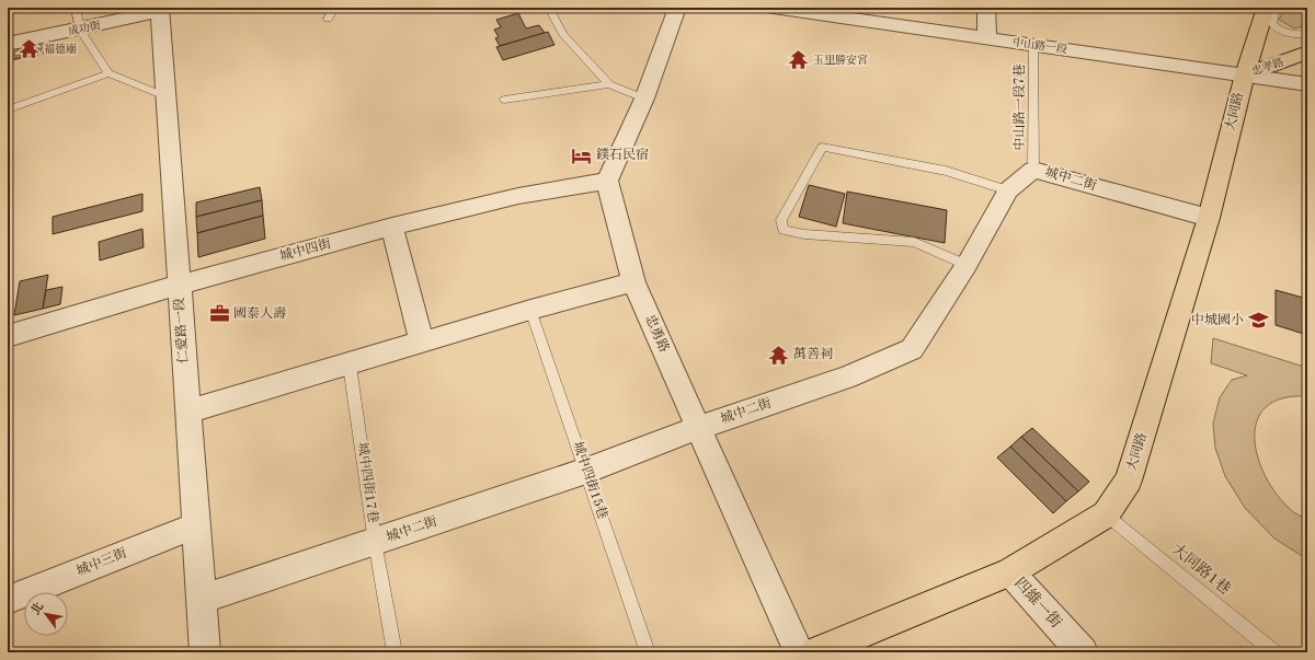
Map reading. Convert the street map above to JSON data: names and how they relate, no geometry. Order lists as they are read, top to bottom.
{
  "streets": {
    "main road": ["忠孝路", "大同路"],
    "street": [
      "成功街",
      "中山路一段",
      "城中二街",
      "城中四街",
      "仁愛路一段",
      "忠勇路",
      "城中三街",
      "四維一街"
    ],
    "lane": [
      "中山路一段7巷",
      "城中四街15巷",
      "城中四街17巷",
      "大同路1巷"
    ]
  },
  "crossings": [
    ["成功街", "仁愛路一段"],
    ["中山路一段", "忠孝路"],
    ["中山路一段", "中山路一段7巷"],
    ["中山路一段", "大同路"],
    ["忠孝路", "大同路"],
    ["中山路一段7巷", "城中二街"],
    ["大同路", "城中二街"],
    ["大同路", "大同路1巷"],
    ["大同路", "四維一街"],
    ["城中二街", "仁愛路一段"],
    ["城中二街", "忠勇路"],
    ["城中二街", "城中四街15巷"],
    ["城中二街", "城中四街17巷"],
    ["城中四街", "仁愛路一段"],
    ["城中四街", "忠勇路"],
    ["仁愛路一段", "城中三街"]
  ],
  "places": {
    "temple": ["福德廟", "玉里勝安宮", "萬善祠"],
    "hotel": ["鏷石民宿"],
    "office": ["國泰人壽"],
    "school or university": ["中城國小"]
  },
  "north": "top left"
}
